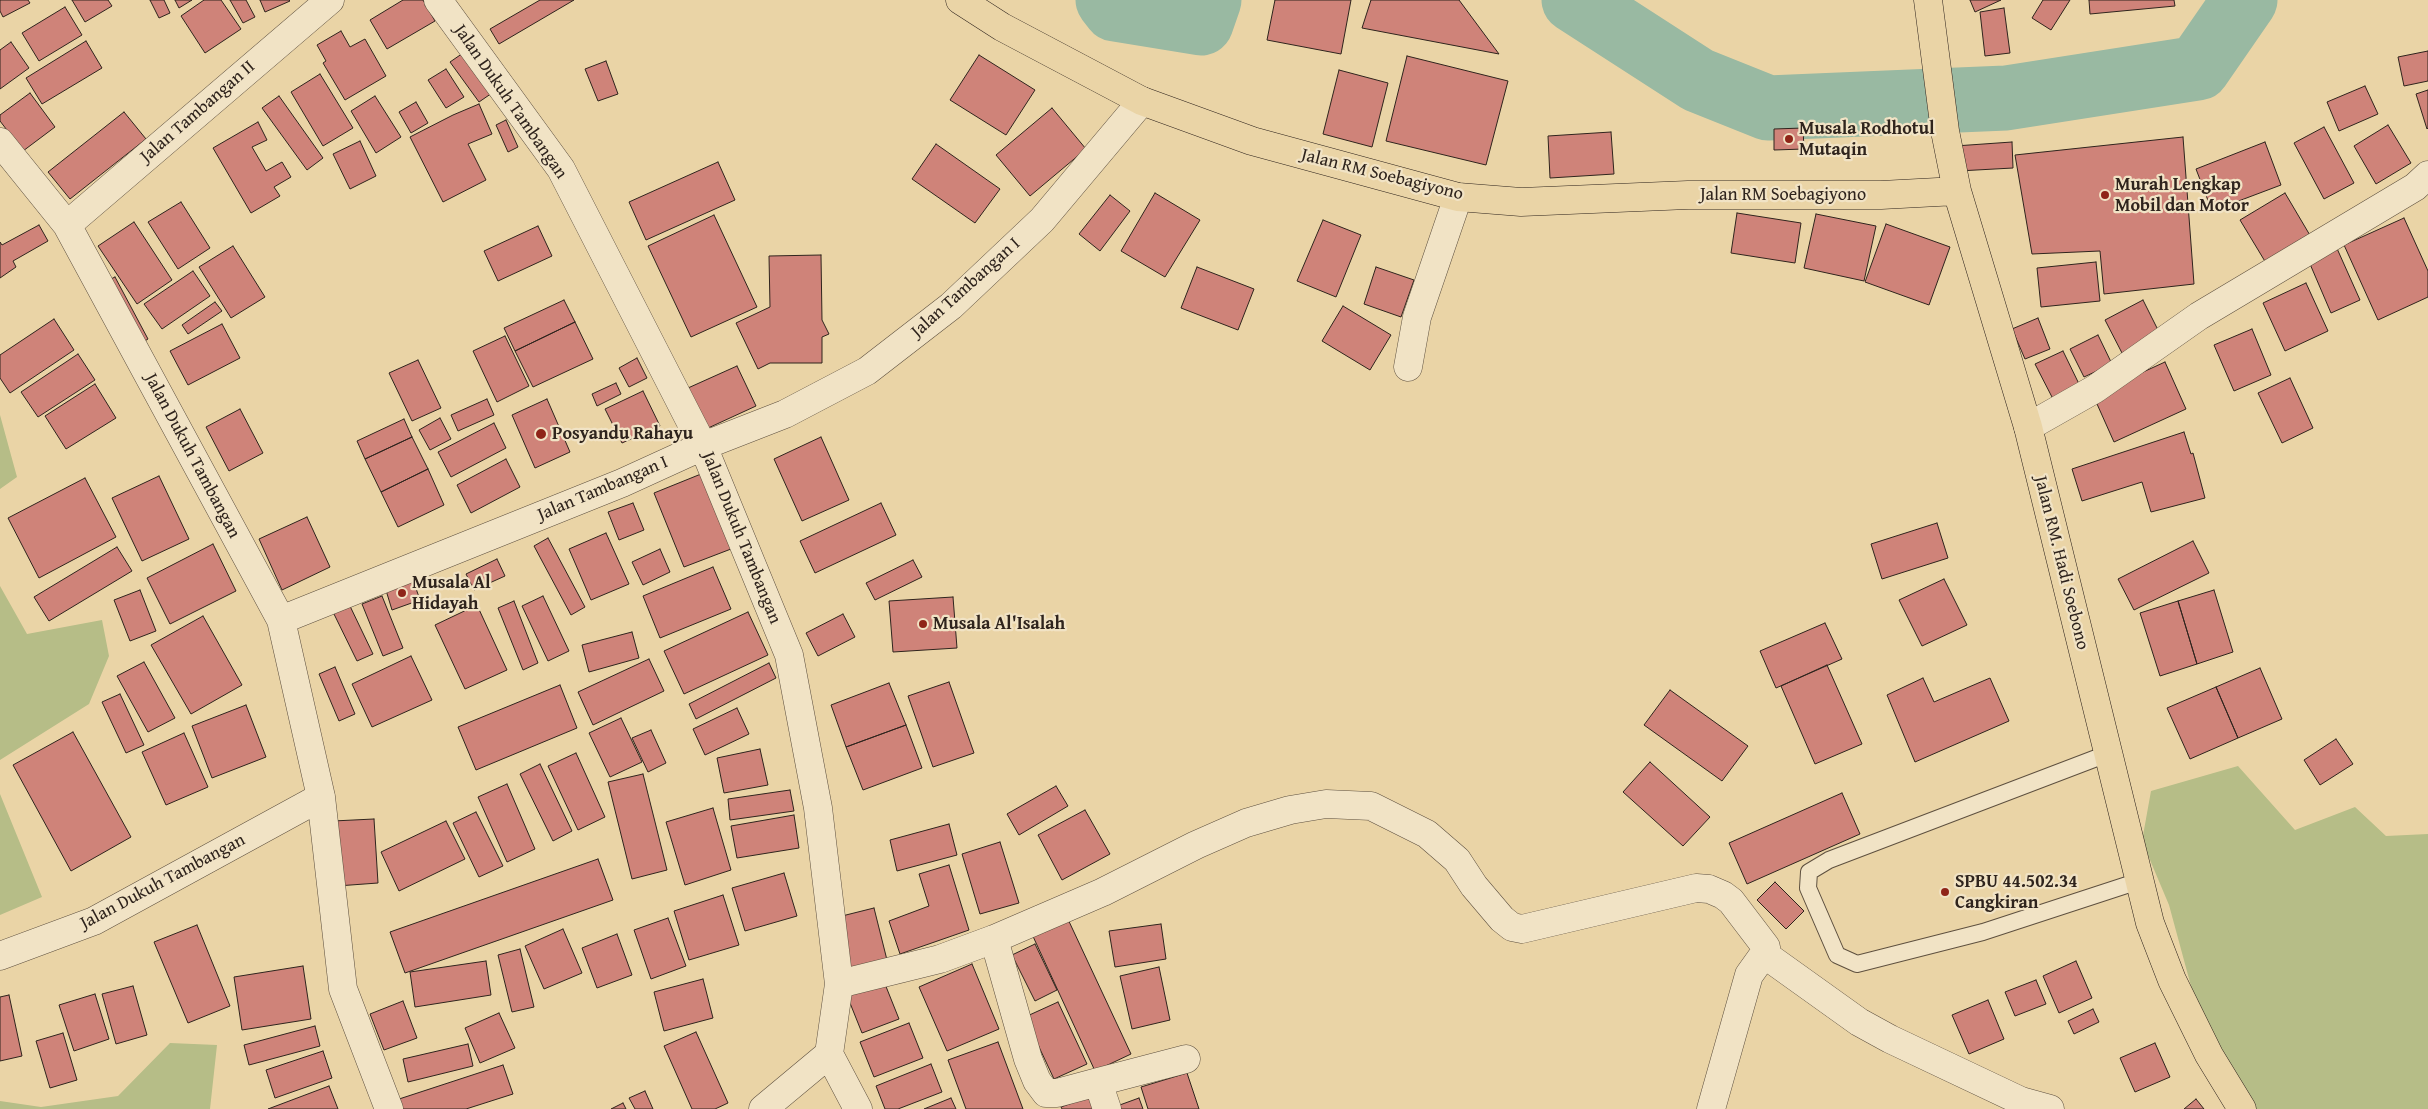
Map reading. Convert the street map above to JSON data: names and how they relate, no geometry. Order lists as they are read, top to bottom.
{
  "streets": {
    "main road": ["Jalan RM Soebagiyono", "Jalan RM. Hadi Soebono"],
    "street": ["Jalan Dukuh Tambangan", "Jalan Tambangan II", "Jalan Tambangan I"]
  },
  "crossings": [
    ["Jalan Dukuh Tambangan", "Jalan Tambangan II"],
    ["Jalan Dukuh Tambangan", "Jalan Tambangan I"],
    ["Jalan RM Soebagiyono", "Jalan Tambangan I"],
    ["Jalan RM Soebagiyono", "Jalan RM. Hadi Soebono"]
  ],
  "places": [
    "Musala Rodhotul Mutaqin",
    "Murah Lengkap Mobil dan Motor",
    "Posyandu Rahayu",
    "Musala Al Hidayah",
    "Musala Al'Isalah",
    "SPBU 44.502.34 Cangkiran"
  ]
}
